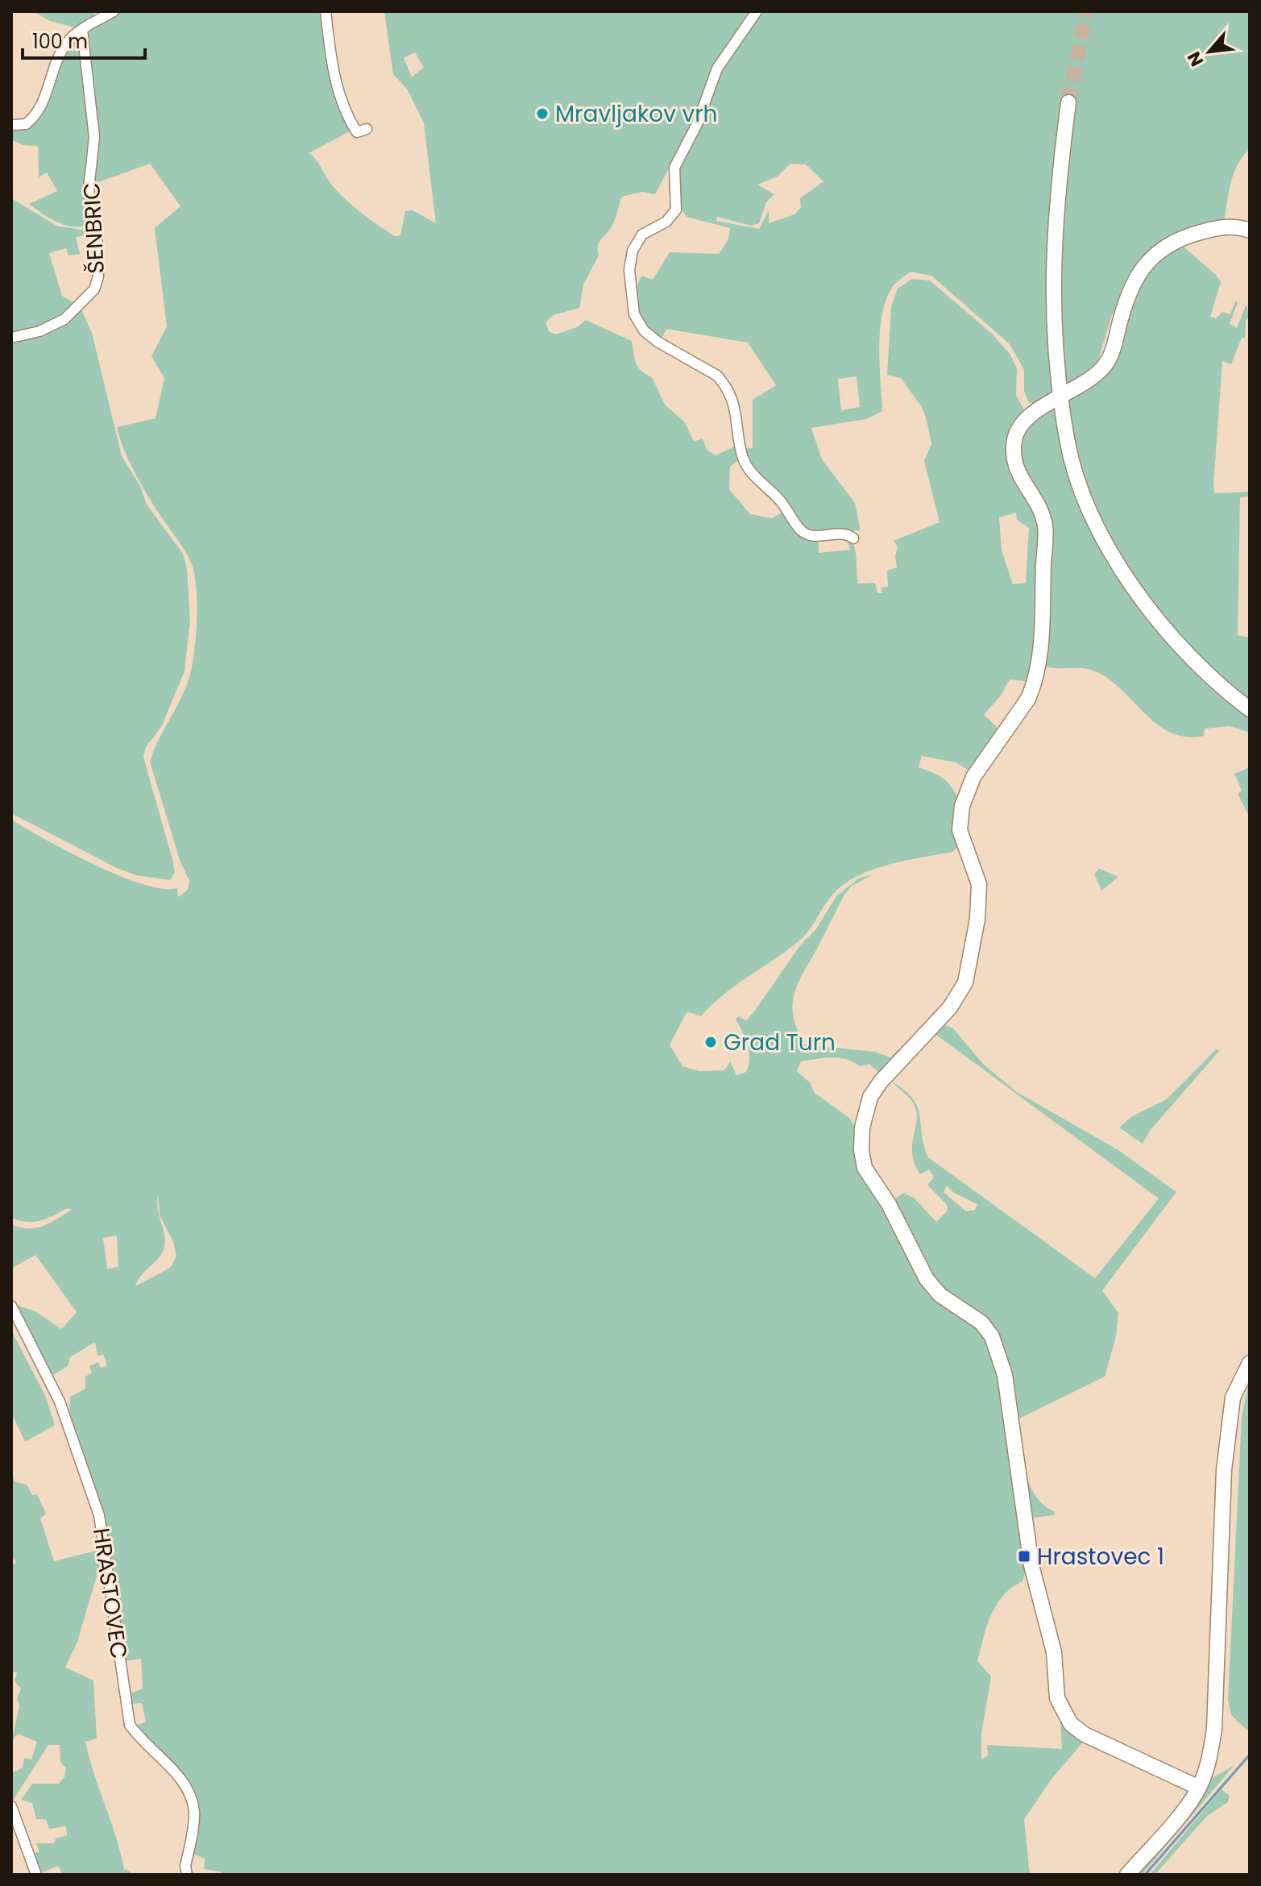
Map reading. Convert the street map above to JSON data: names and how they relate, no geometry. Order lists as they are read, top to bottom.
{
  "streets": {
    "street": ["ŠENBRIC", "HRASTOVEC"]
  },
  "places": {
    "other": ["Mravljakov vrh", "Grad Turn"],
    "transit": ["Hrastovec 1"]
  },
  "scale_bar": "100 m",
  "north": "bottom left"
}
